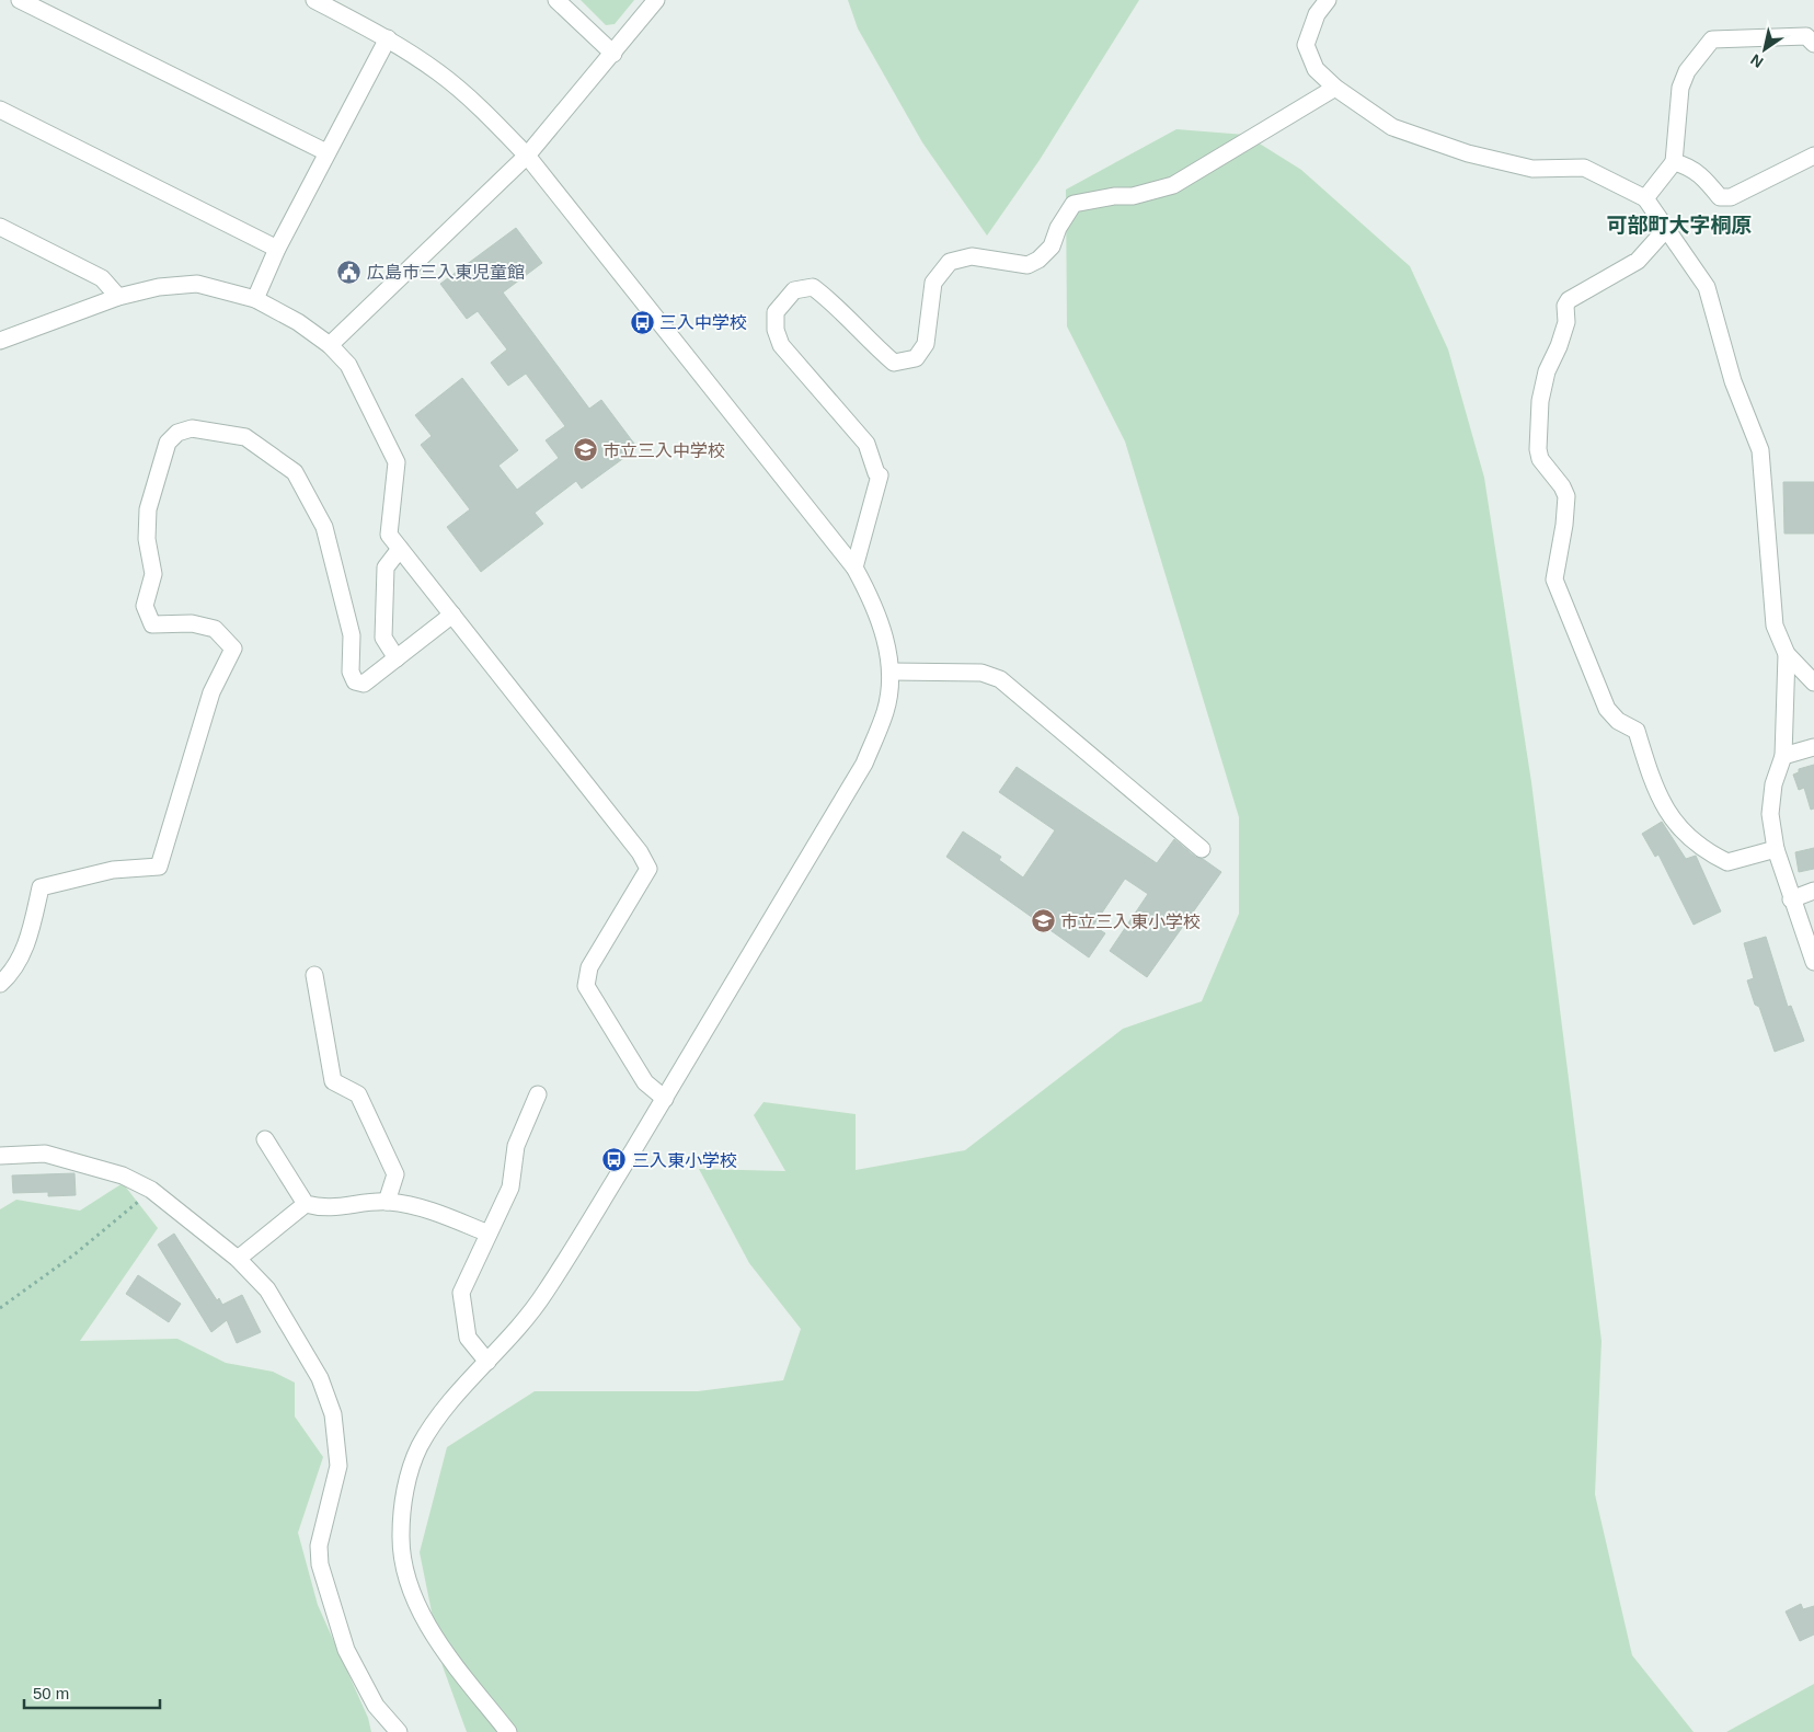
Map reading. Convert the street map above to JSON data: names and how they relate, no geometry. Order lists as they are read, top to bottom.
{
  "districts": ["可部町大字桐原"],
  "places": {
    "public building": ["広島市三入東児童館"],
    "bus stop": ["三入中学校", "三入東小学校"],
    "school or university": ["市立三入中学校", "市立三入東小学校"]
  },
  "scale_bar": "50 m",
  "north": "bottom left"
}
